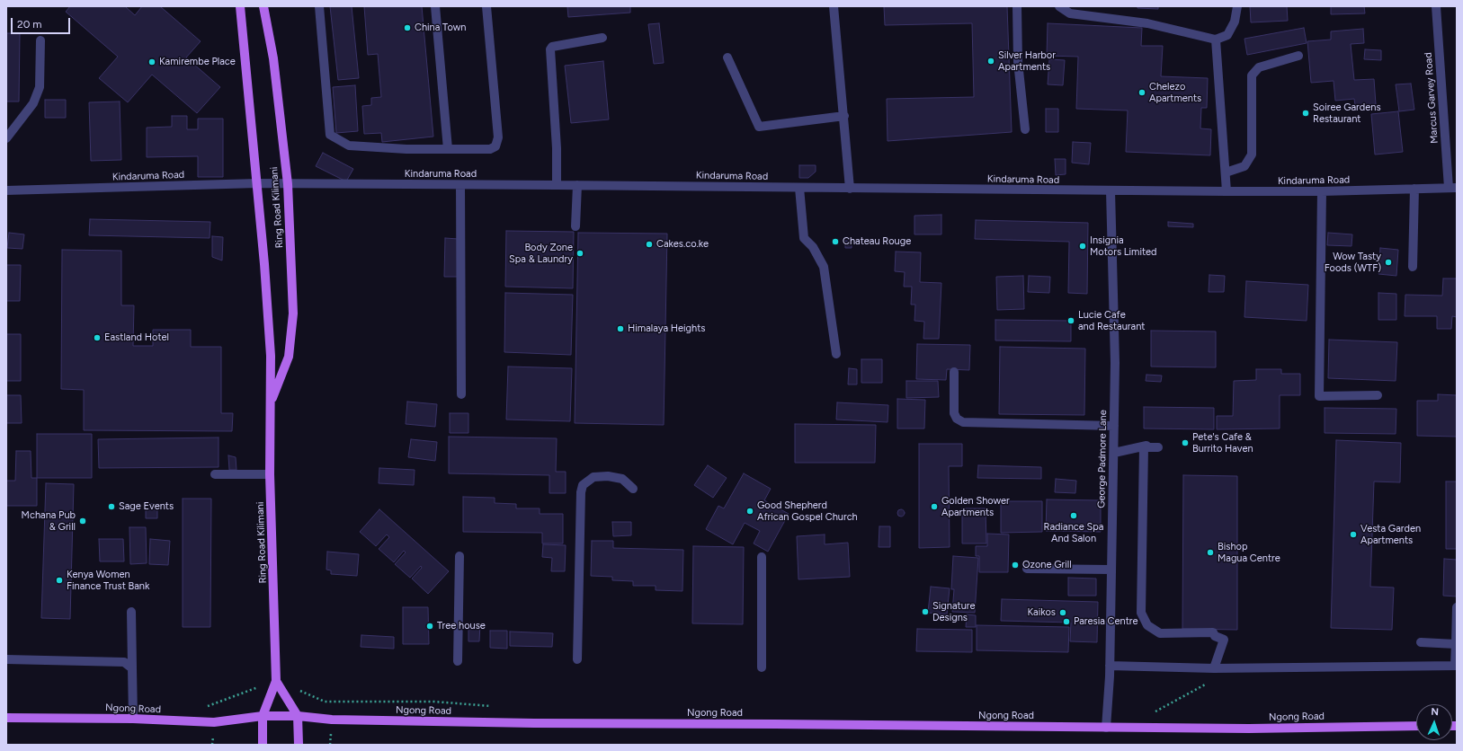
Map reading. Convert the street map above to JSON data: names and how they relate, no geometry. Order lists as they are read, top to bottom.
{
  "streets": {
    "main road": ["Ring Road Kilimani", "Ngong Road"],
    "street": ["Marcus Garvey Road", "Kindaruma Road", "George Padmore Lane"]
  },
  "crossings": [
    ["Marcus Garvey Road", "Kindaruma Road"],
    ["Kindaruma Road", "Ring Road Kilimani"],
    ["Kindaruma Road", "George Padmore Lane"],
    ["George Padmore Lane", "Ngong Road"]
  ],
  "places": [
    "China Town",
    "Silver Harbor Apartments",
    "Kamirembe Place",
    "Chelezo Apartments",
    "Soiree Gardens Restaurant",
    "Chateau Rouge",
    "Cakes.co.ke",
    "Insignia Motors Limited",
    "Body Zone Spa & Laundry",
    "Wow Tasty Foods (WTF)",
    "Lucie Cafe and Restaurant",
    "Himalaya Heights",
    "Eastland Hotel",
    "Pete's Cafe & Burrito Haven",
    "Sage Events",
    "Golden Shower Apartments",
    "Good Shepherd African Gospel Church",
    "Radiance Spa And Salon",
    "Mchana Pub & Grill",
    "Vesta Garden Apartments",
    "Bishop Magua Centre",
    "Ozone Grill",
    "Kenya Women Finance Trust Bank",
    "Signature Designs",
    "Kaikos",
    "Paresia Centre",
    "Tree house"
  ],
  "scale_bar": "20 m",
  "north": "top"
}
